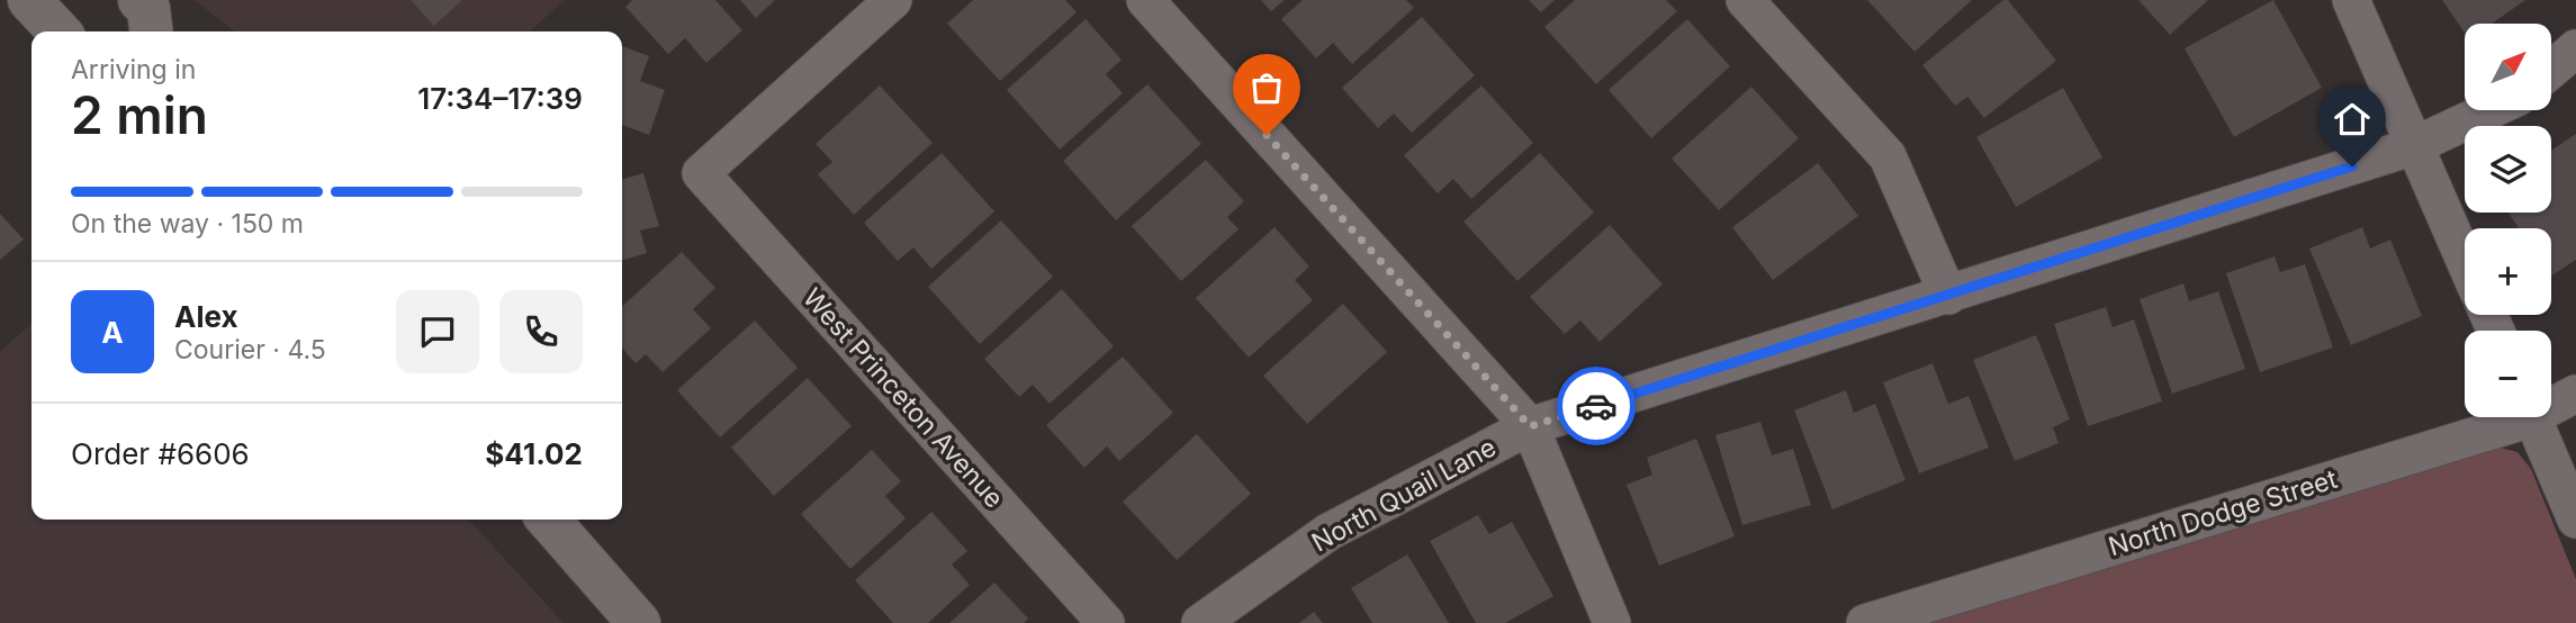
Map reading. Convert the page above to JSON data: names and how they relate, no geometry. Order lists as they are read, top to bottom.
{
  "streets": {
    "street": ["West Princeton Avenue", "North Quail Lane", "North Dodge Street"]
  },
  "north": "top right",
  "page": {
    "map_buttons": ["+", "−"],
    "heading": ["2 min", "Arriving in", "17:34–17:39"],
    "panel": [
      "Alex",
      "Courier · 4.5",
      "Order #6606",
      "$41.02"
    ],
    "bar": "On the way · 150 m",
    "round": "A"
  }
}
